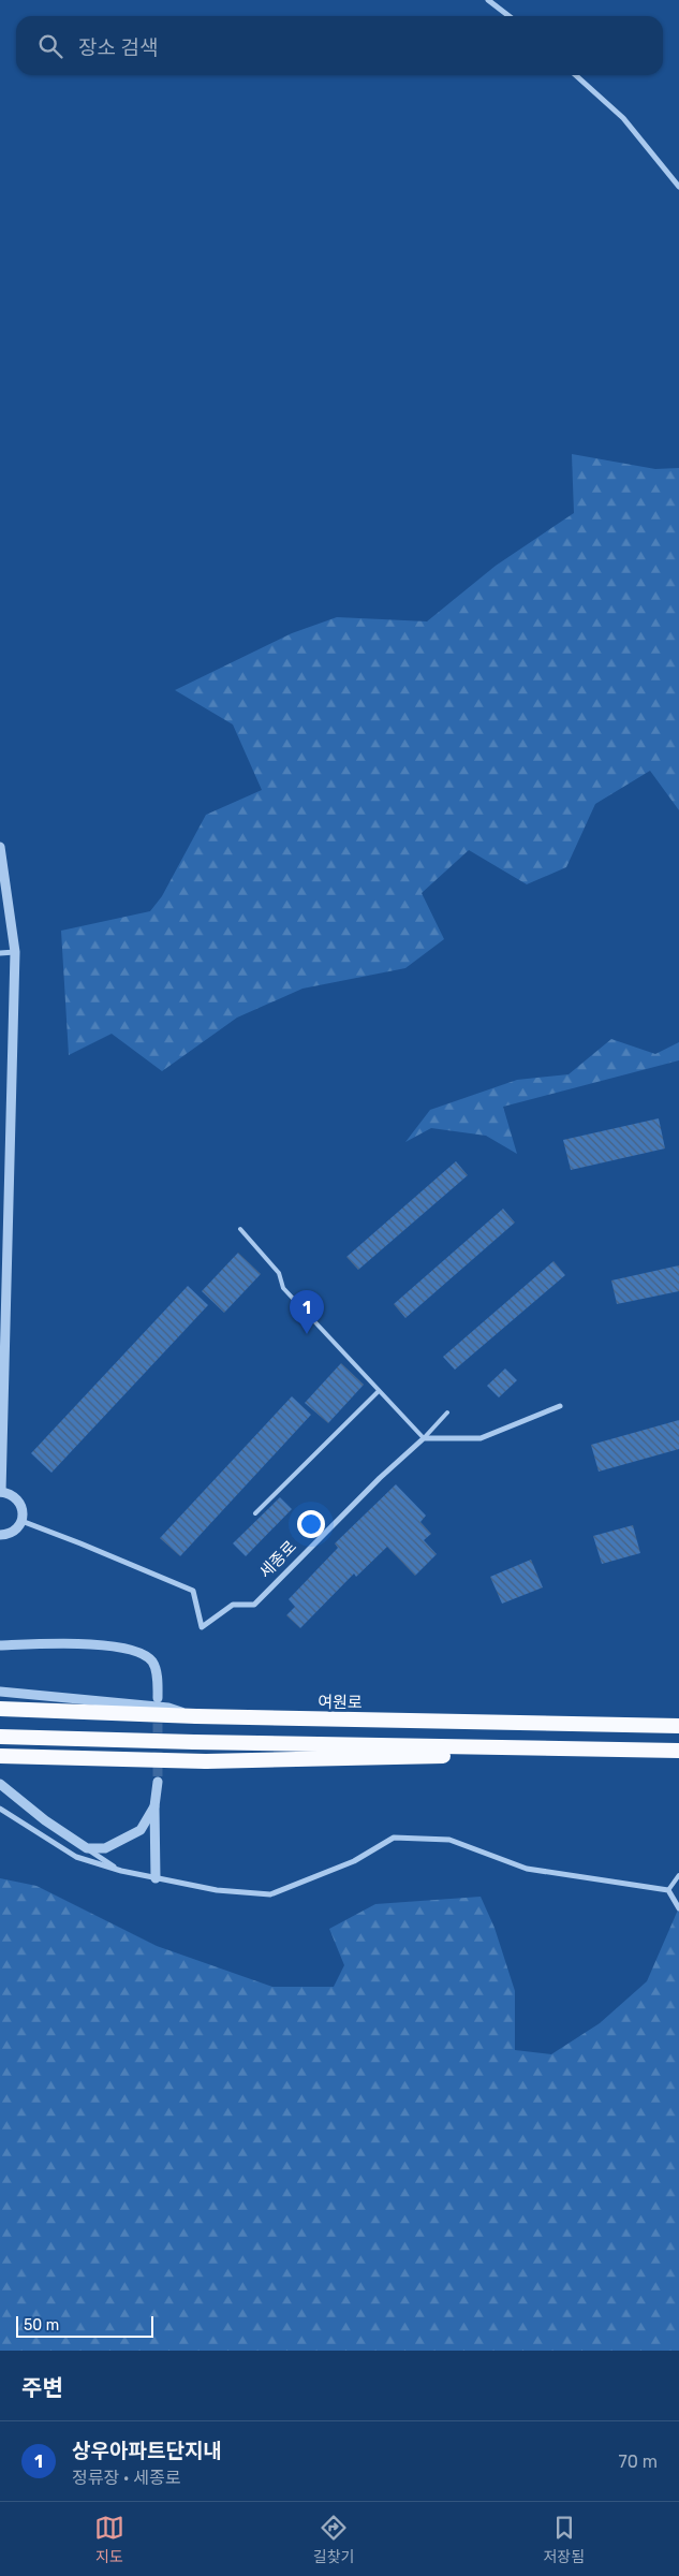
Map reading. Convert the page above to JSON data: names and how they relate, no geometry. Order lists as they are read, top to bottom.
{
  "streets": {
    "highway": ["여원로"],
    "street": ["세종로"]
  },
  "scale_bar": "50 m",
  "page": {
    "search": "장소 검색",
    "pins": "1",
    "scale": "50 m",
    "heading": "주변",
    "list": [
      {
        "mark": "1",
        "name": "상우아파트단지내",
        "note": "정류장 · 세종로",
        "value": "70 m"
      }
    ],
    "nav": ["지도", "길찾기", "저장됨"]
  }
}
